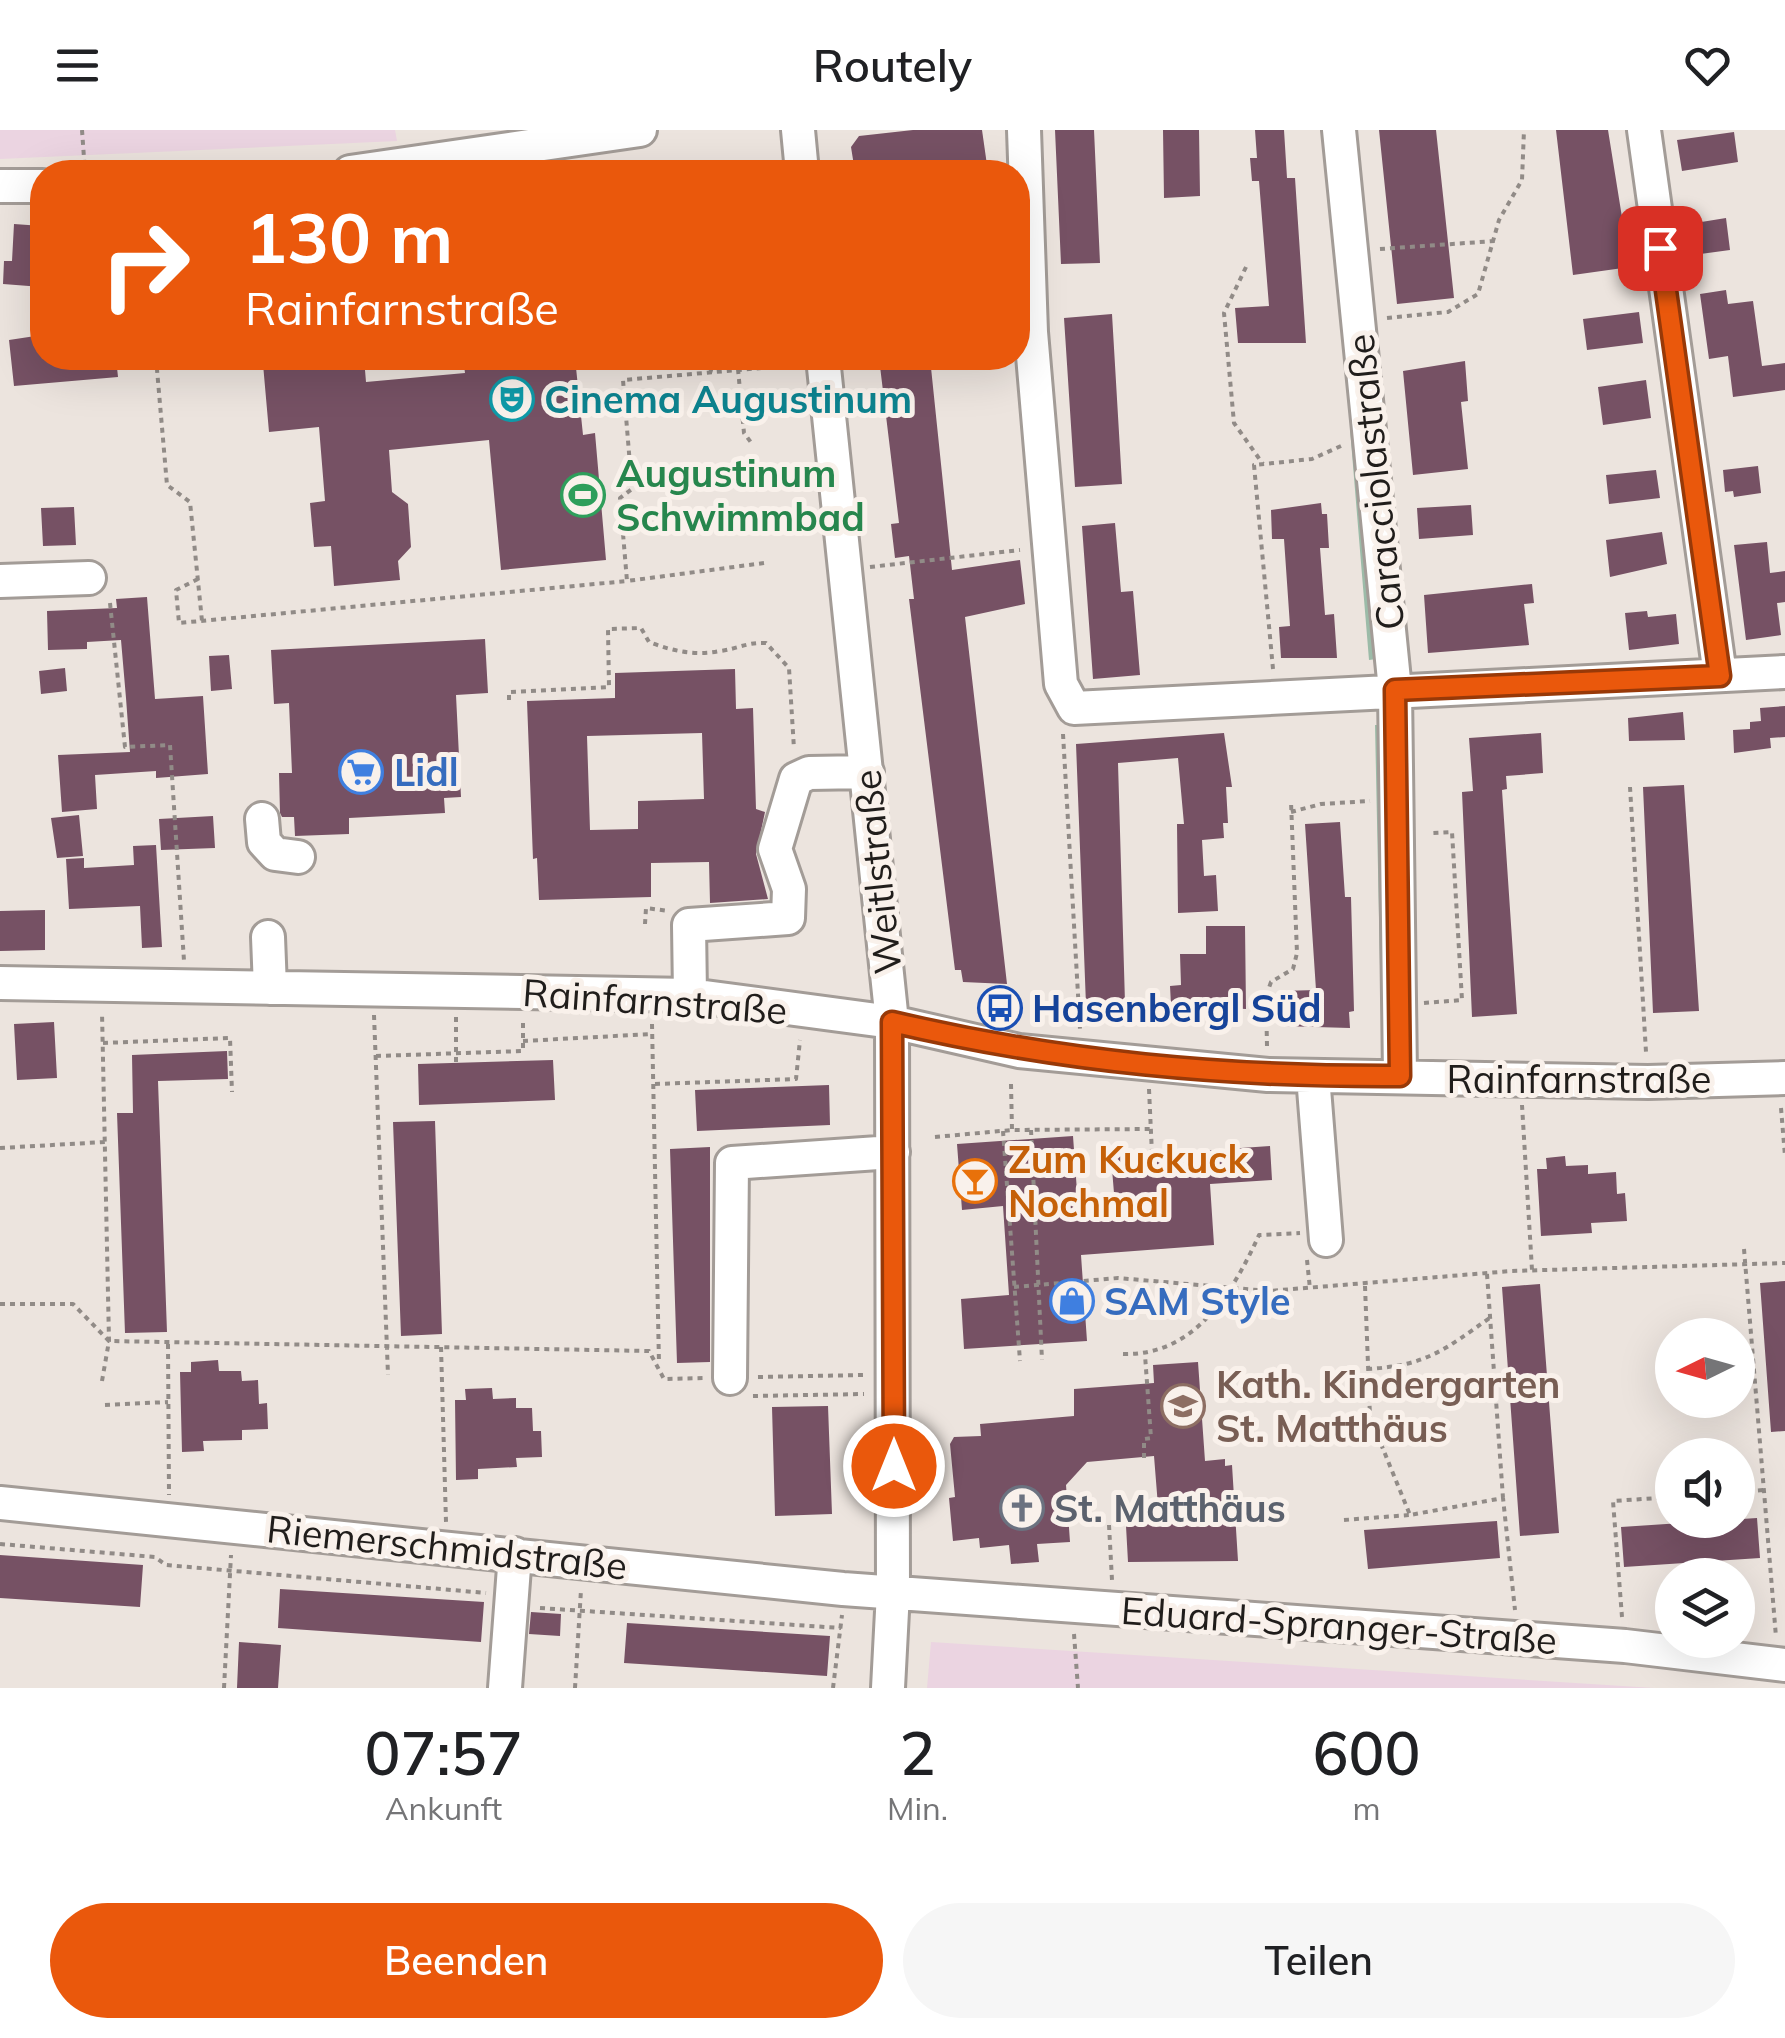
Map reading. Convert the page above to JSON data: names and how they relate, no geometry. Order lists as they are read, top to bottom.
{
  "streets": {
    "street": [
      "Caracciolastraße",
      "Weitlstraße",
      "Rainfarnstraße",
      "Riemerschmidstraße",
      "Eduard-Spranger-Straße"
    ]
  },
  "crossings": [
    ["Caracciolastraße", "Rainfarnstraße"],
    ["Weitlstraße", "Rainfarnstraße"],
    ["Weitlstraße", "Riemerschmidstraße"],
    ["Weitlstraße", "Eduard-Spranger-Straße"],
    ["Riemerschmidstraße", "Eduard-Spranger-Straße"]
  ],
  "places": {
    "theatre": ["Cinema Augustinum"],
    "sports": ["Augustinum Schwimmbad"],
    "supermarket": ["Lidl"],
    "bus stop": ["Hasenbergl Süd"],
    "bar": ["Zum Kuckuck Nochmal"],
    "shop": ["SAM Style"],
    "school or university": ["Kath. Kindergarten St. Matthäus"],
    "church": ["St. Matthäus"]
  },
  "north": "left",
  "page": {
    "header": "Routely",
    "turn": ["130 m", "Rainfarnstraße"],
    "eta": [
      "07:57",
      "Ankunft",
      "2",
      "Min.",
      "600",
      "m"
    ],
    "buttons": ["Beenden", "Teilen"]
  }
}
